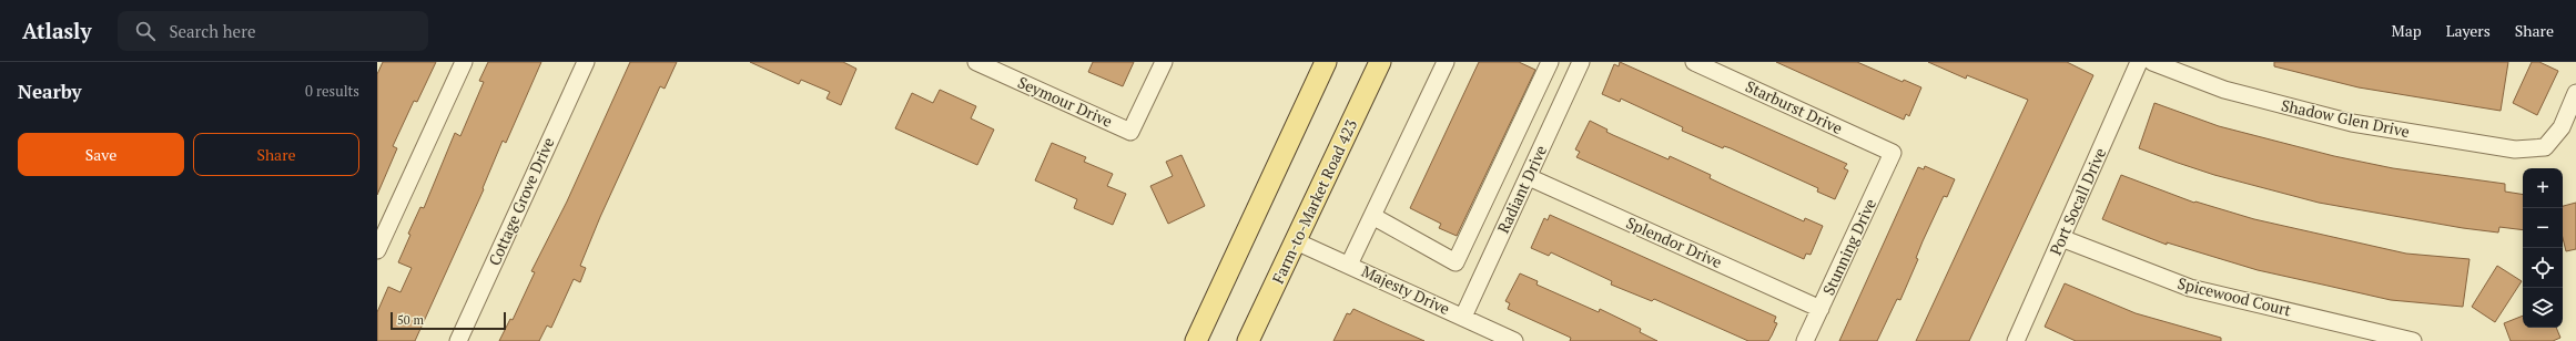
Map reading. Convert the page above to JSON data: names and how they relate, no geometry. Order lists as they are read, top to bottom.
{
  "streets": {
    "main road": ["Farm-to-Market Road 423"],
    "street": [
      "Seymour Drive",
      "Starburst Drive",
      "Shadow Glen Drive",
      "Radiant Drive",
      "Cottage Grove Drive",
      "Port Socall Drive",
      "Splendor Drive",
      "Stunning Drive",
      "Majesty Drive",
      "Spicewood Court"
    ]
  },
  "crossings": [
    ["Starburst Drive", "Stunning Drive"],
    ["Radiant Drive", "Splendor Drive"],
    ["Radiant Drive", "Majesty Drive"],
    ["Farm-to-Market Road 423", "Majesty Drive"],
    ["Port Socall Drive", "Spicewood Court"],
    ["Splendor Drive", "Stunning Drive"]
  ],
  "scale_bar": "50 m",
  "page": {
    "header": "Atlasly",
    "search": "Search here",
    "nav": ["Map", "Layers", "Share"],
    "heading": ["Nearby", "0 results"],
    "buttons": ["Save", "Share"],
    "map_buttons": ["+", "−"],
    "scale": "50 m"
  }
}
